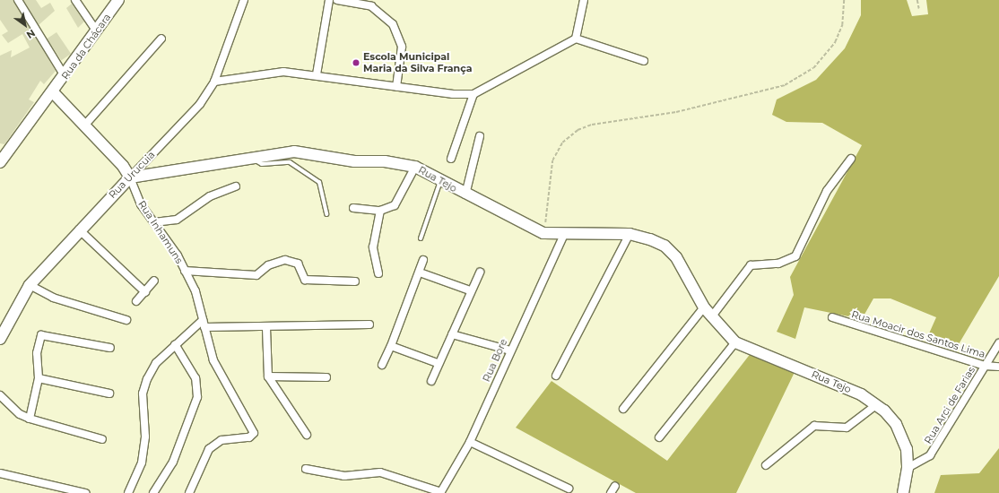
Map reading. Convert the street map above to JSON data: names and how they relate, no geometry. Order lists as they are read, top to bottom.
{
  "streets": {
    "street": [
      "Rua da Chácara",
      "Rua Urucuia",
      "Rua Tejo",
      "Rua Inhamuns",
      "Rua Moacir dos Santos Lima",
      "Rua Bore",
      "Rua Arci de Farias"
    ]
  },
  "crossings": [
    ["Rua da Chácara", "Rua Inhamuns"],
    ["Rua Urucuia", "Rua Tejo"],
    ["Rua Urucuia", "Rua Inhamuns"],
    ["Rua Tejo", "Rua Inhamuns"],
    ["Rua Tejo", "Rua Bore"],
    ["Rua Tejo", "Rua Arci de Farias"],
    ["Rua Moacir dos Santos Lima", "Rua Arci de Farias"]
  ],
  "places": ["Escola Municipal Maria da Silva França"],
  "north": "bottom right"
}
